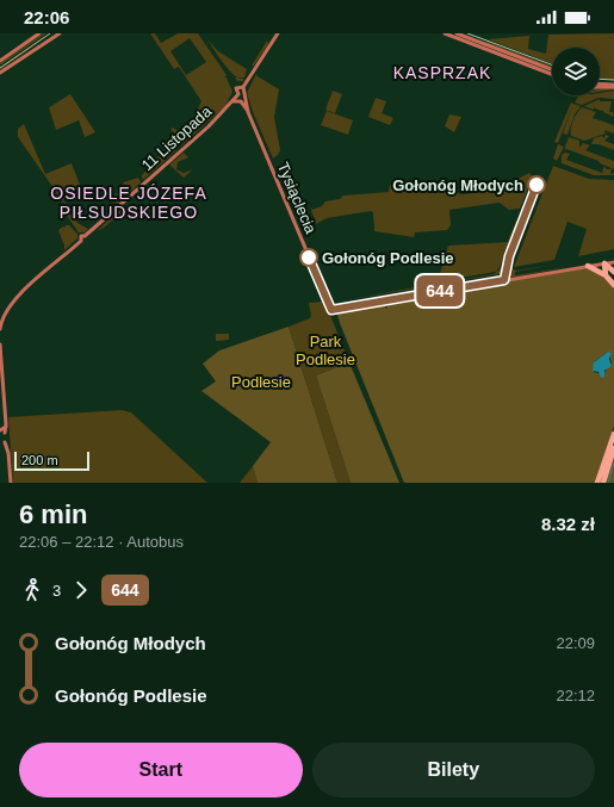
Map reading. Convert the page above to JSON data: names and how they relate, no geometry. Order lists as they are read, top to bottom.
{
  "streets": {
    "street": ["11 Listopada", "Tysiąclecia"]
  },
  "crossings": [
    ["11 Listopada", "Tysiąclecia"]
  ],
  "districts": ["KASPRZAK", "OSIEDLE JÓZEFA PIŁSUDSKIEGO"],
  "parks": ["Park Podlesie", "Podlesie"],
  "places": ["Gołonóg Młodych", "Gołonóg Podlesie"],
  "lines": ["bus line 644"],
  "scale_bar": "200 m",
  "page": {
    "status": "22:06",
    "on_map": "644",
    "scale": "200 m",
    "heading": ["6 min", "22:06 – 22:12 · Autobus", "8.32 zł"],
    "legs": ["3", "644"],
    "list": [
      {
        "name": "Gołonóg Młodych",
        "value": "22:09"
      },
      {
        "name": "Gołonóg Podlesie",
        "value": "22:12"
      }
    ],
    "buttons": ["Start", "Bilety"]
  }
}
